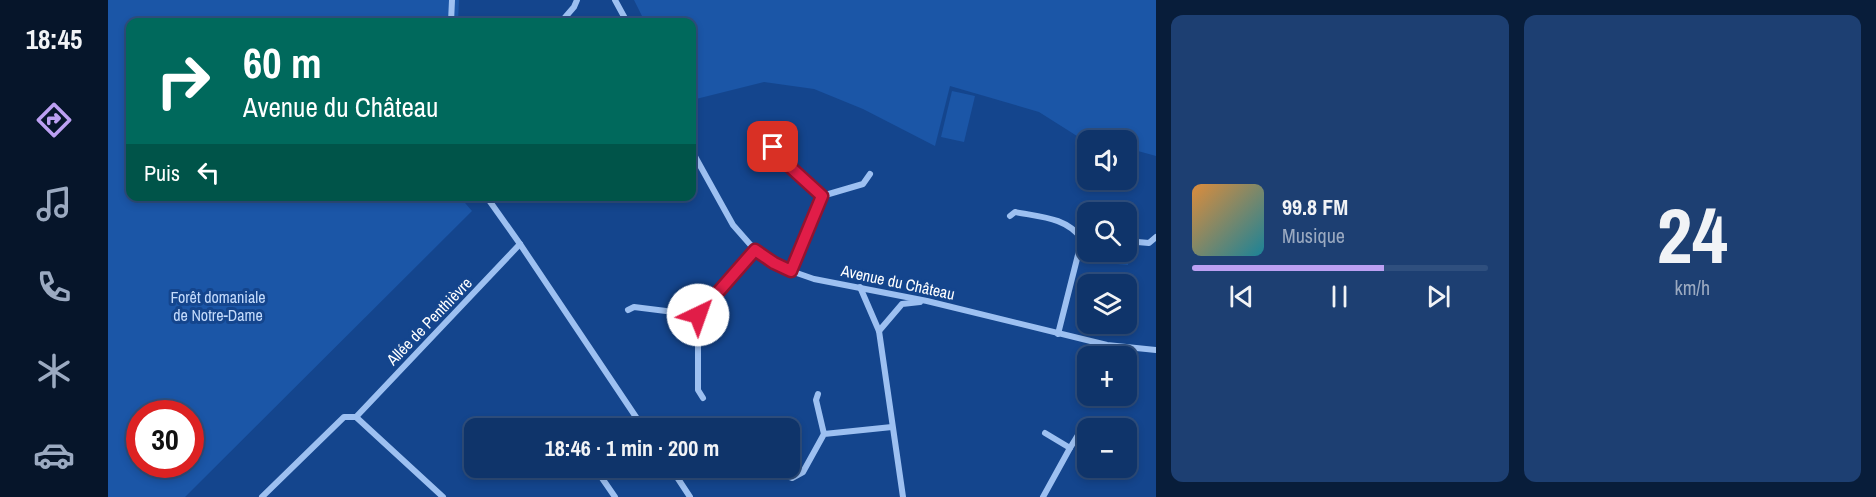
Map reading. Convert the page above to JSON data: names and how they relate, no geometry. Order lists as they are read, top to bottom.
{
  "streets": {
    "street": ["Avenue du Château", "Allée de Penthièvre"]
  },
  "parks": ["Forêt domaniale de Notre-Dame"],
  "page": {
    "tabs": "18:45",
    "tile": ["24", "km/h"],
    "turn": ["60 m", "Avenue du Château"],
    "map_buttons": ["+", "−"],
    "then": "Puis",
    "song": ["99.8 FM", "Musique"],
    "limit": "30",
    "trip": "18:46 · 1 min · 200 m"
  }
}
